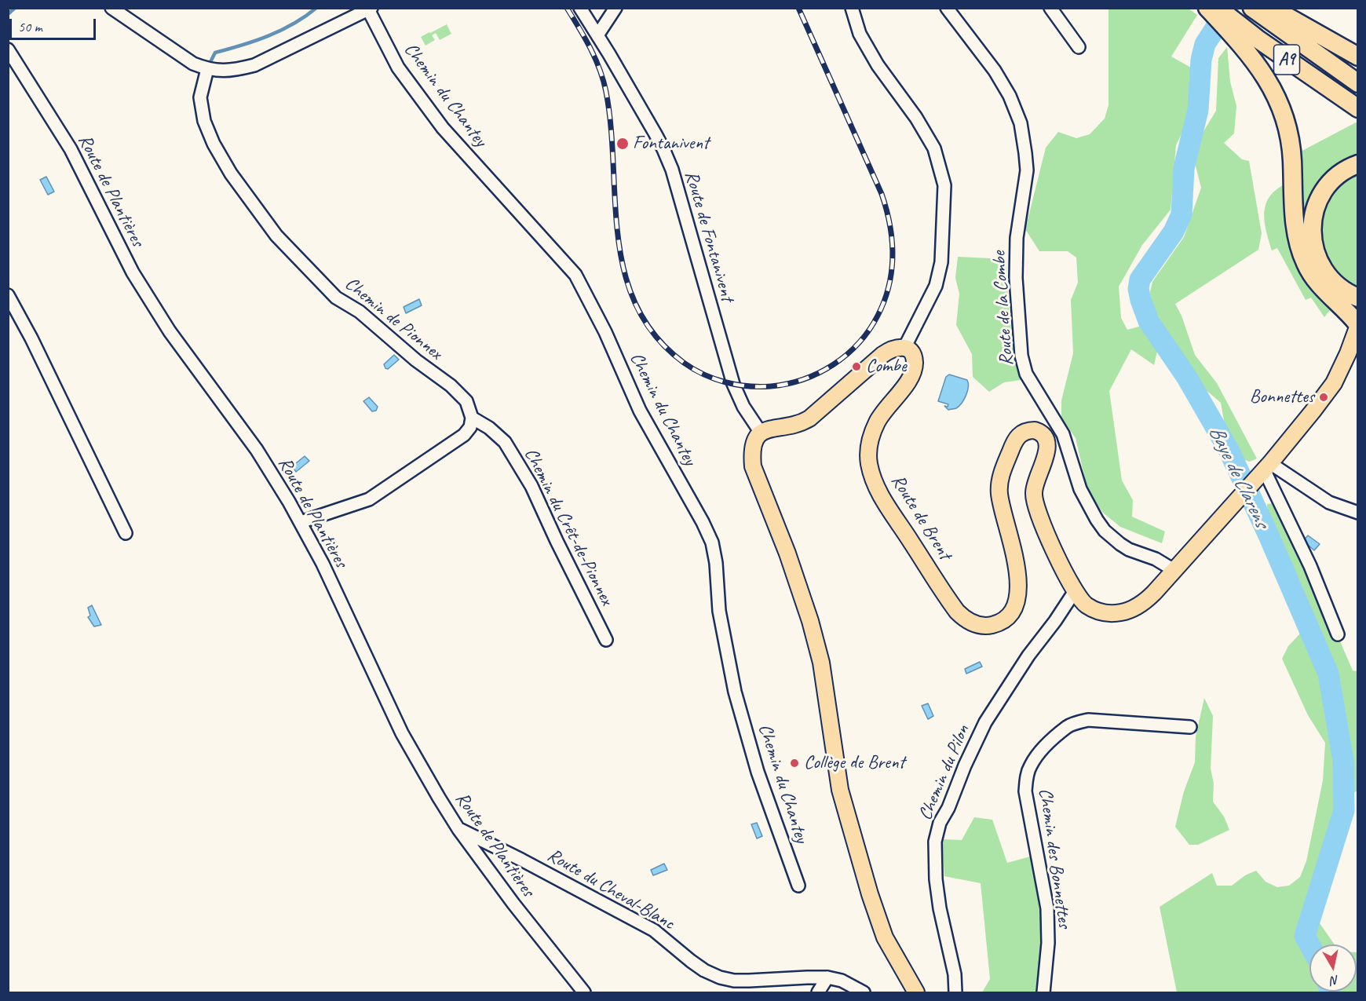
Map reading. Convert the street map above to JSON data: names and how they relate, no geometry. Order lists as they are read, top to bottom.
{
  "streets": {
    "highway": ["A9"],
    "main road": ["Route de Brent"],
    "street": [
      "Chemin du Chantey",
      "Route de Plantières",
      "Route de Fontanivent",
      "Route de la Combe",
      "Chemin de Pionnex",
      "Chemin du Crêt-de-Pionnex",
      "Chemin du Pilon",
      "Chemin des Bonnettes",
      "Route du Cheval-Blanc"
    ]
  },
  "crossings": [
    ["Route de Plantières", "Route du Cheval-Blanc"],
    ["Route de la Combe", "Route de Brent"],
    ["Chemin de Pionnex", "Chemin du Crêt-de-Pionnex"],
    ["Route de Brent", "Chemin du Pilon"]
  ],
  "water": ["Baye de Clarens"],
  "places": [
    "Fontanivent",
    "Combe",
    "Bonnettes",
    "Collège de Brent"
  ],
  "scale_bar": "50 m",
  "north": "bottom"
}
